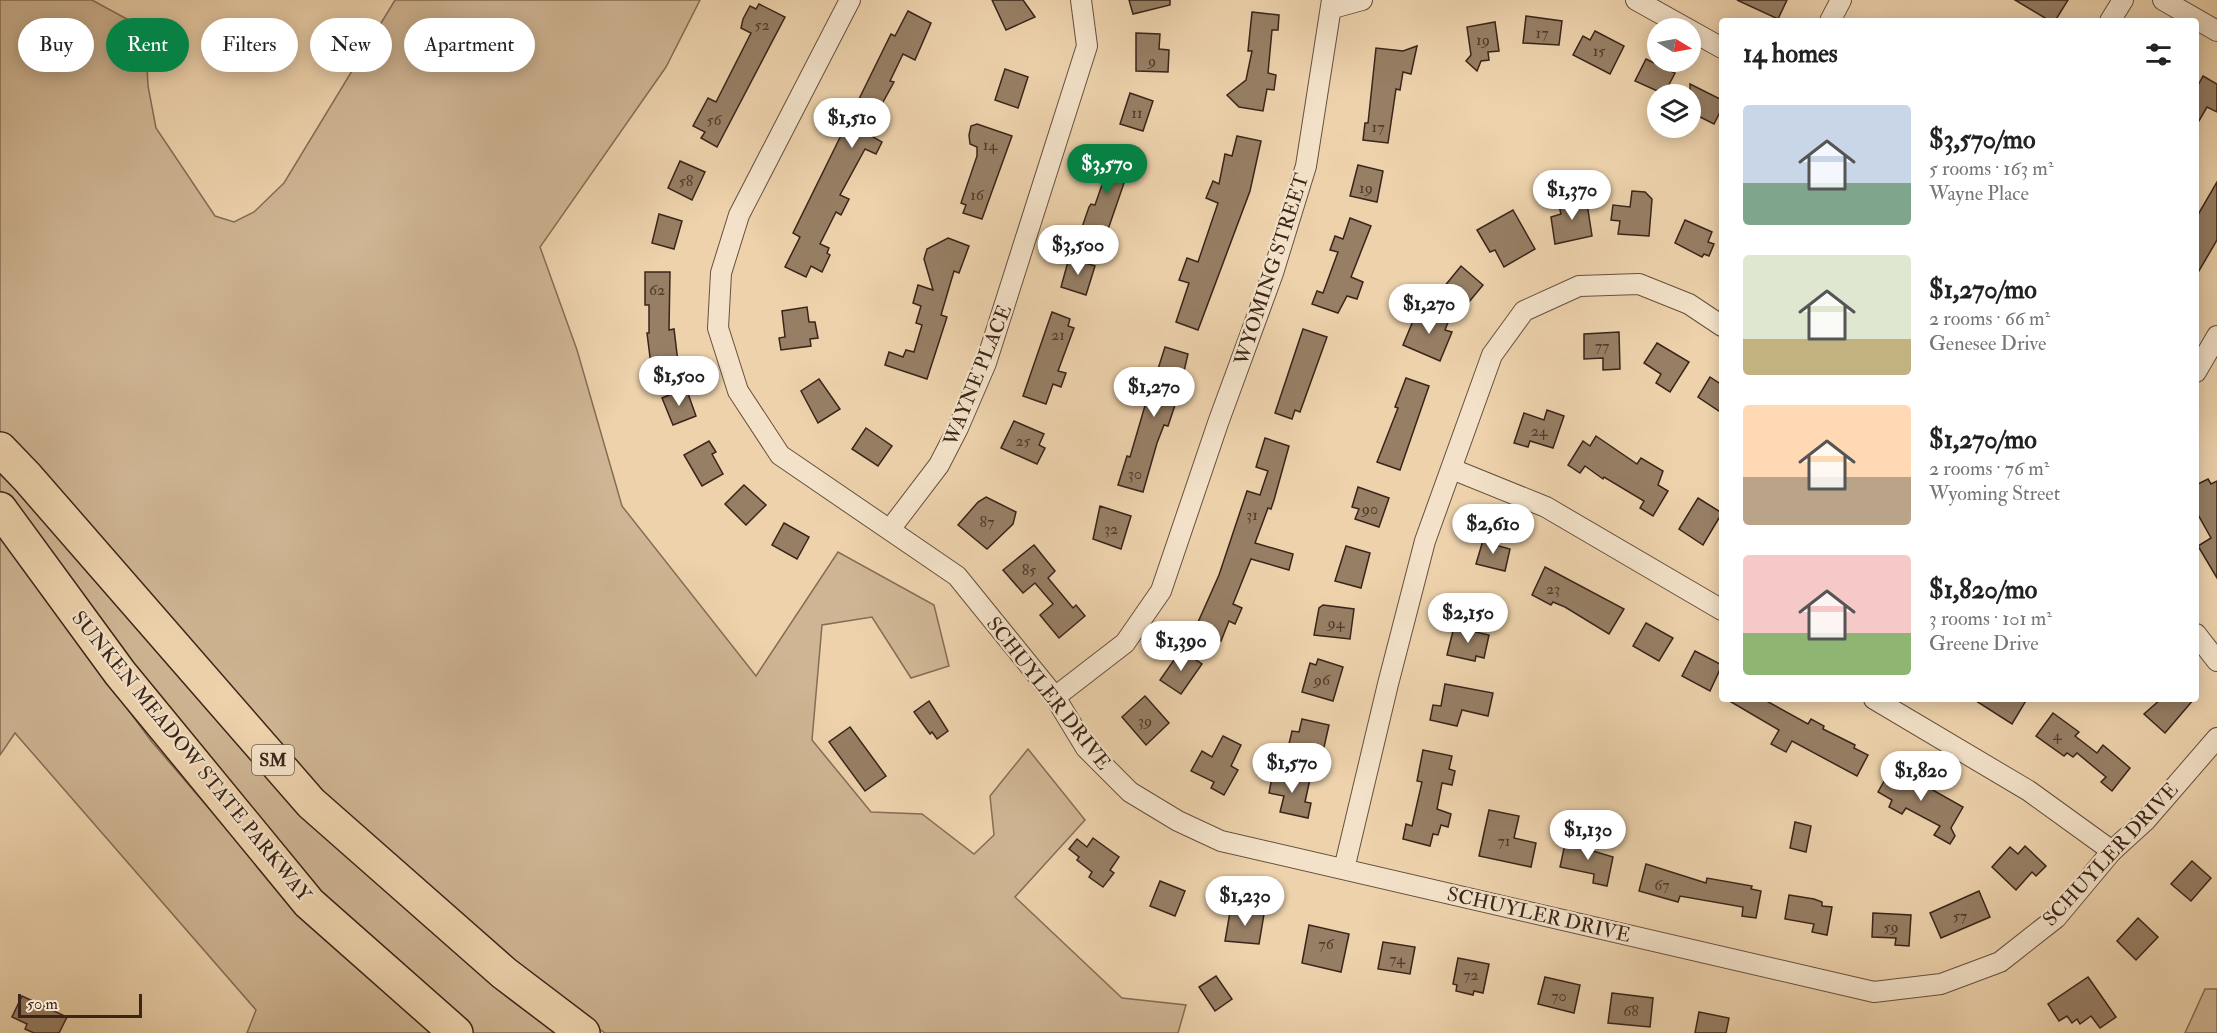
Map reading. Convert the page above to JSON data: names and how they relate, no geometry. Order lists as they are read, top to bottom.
{
  "streets": {
    "highway": ["SUNKEN MEADOW STATE PARKWAY", "SM"],
    "street": ["WYOMING STREET", "WAYNE PLACE", "SCHUYLER DRIVE"]
  },
  "crossings": [
    ["WYOMING STREET", "SCHUYLER DRIVE"],
    ["WAYNE PLACE", "SCHUYLER DRIVE"]
  ],
  "house_numbers": [
    "52",
    "17",
    "19",
    "15",
    "9",
    "11",
    "56",
    "17",
    "14",
    "58",
    "19",
    "16",
    "62",
    "21",
    "77",
    "24",
    "25",
    "30",
    "90",
    "31",
    "87",
    "32",
    "85",
    "23",
    "94",
    "96",
    "39",
    "4",
    "71",
    "67",
    "57",
    "59",
    "76",
    "74",
    "72",
    "70",
    "68"
  ],
  "scale_bar": "50 m",
  "north": "right",
  "page": {
    "chip": [
      "Buy",
      "Rent",
      "Filters",
      "New",
      "Apartment"
    ],
    "heading": "14 homes",
    "list": [
      {
        "name": "$3,570/mo",
        "note": "5 rooms · 163 m² · Wayne Place"
      },
      {
        "name": "$1,270/mo",
        "note": "2 rooms · 66 m² · Genesee Drive"
      },
      {
        "name": "$1,270/mo",
        "note": "2 rooms · 76 m² · Wyoming Street"
      },
      {
        "name": "$1,820/mo",
        "note": "3 rooms · 101 m² · Greene Drive"
      }
    ],
    "price": [
      "$1,510",
      "$3,570",
      "$1,370",
      "$3,500",
      "$1,270",
      "$1,500",
      "$1,270",
      "$2,610",
      "$2,150",
      "$1,390",
      "$1,570",
      "$1,820",
      "$1,130",
      "$1,230"
    ],
    "scale": "50 m"
  }
}
